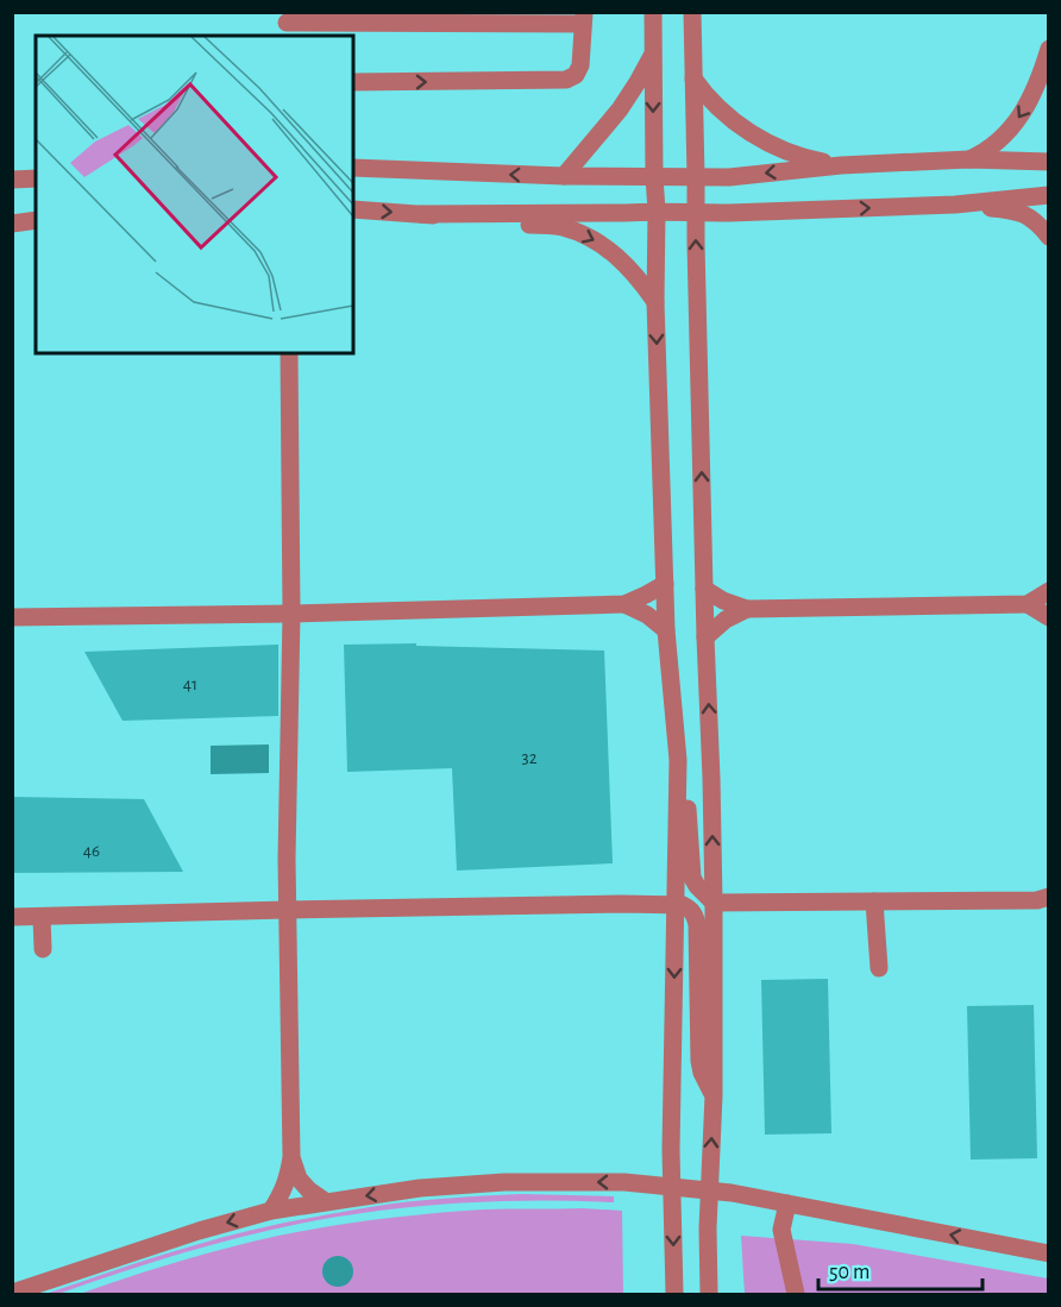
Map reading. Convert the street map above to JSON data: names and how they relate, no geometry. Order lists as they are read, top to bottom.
{
  "house_numbers": ["41", "32", "46"],
  "scale_bar": "50 m"
}
